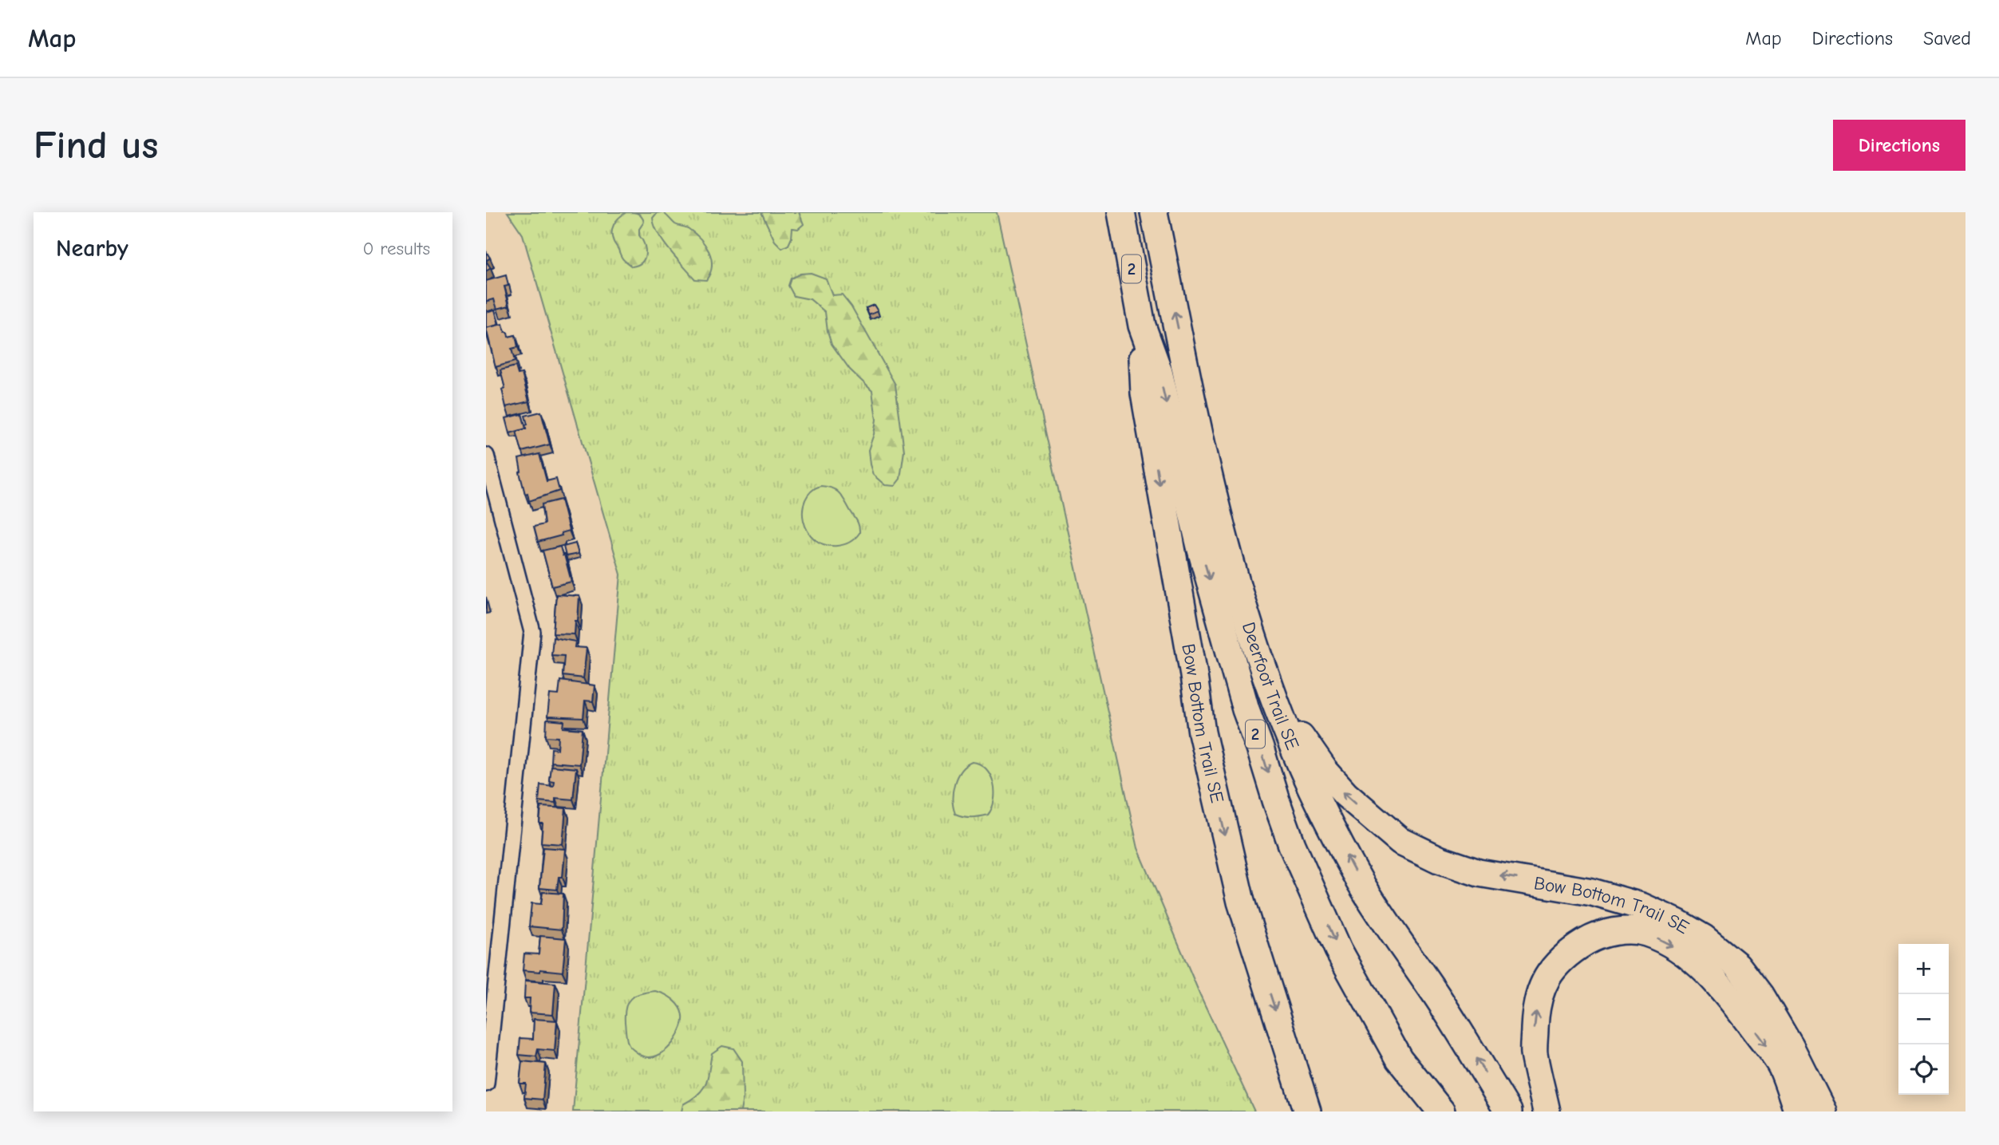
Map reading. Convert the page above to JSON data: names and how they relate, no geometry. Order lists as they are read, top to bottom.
{
  "streets": {
    "highway": ["2", "Deerfoot Trail SE", "Bow Bottom Trail SE"]
  },
  "crossings": [
    ["Deerfoot Trail SE", "Bow Bottom Trail SE"]
  ],
  "page": {
    "header": "Map",
    "nav": ["Map", "Directions", "Saved"],
    "buttons": "Directions",
    "title": "Find us",
    "heading": ["Nearby", "0 results"],
    "map_buttons": ["+", "−"]
  }
}
